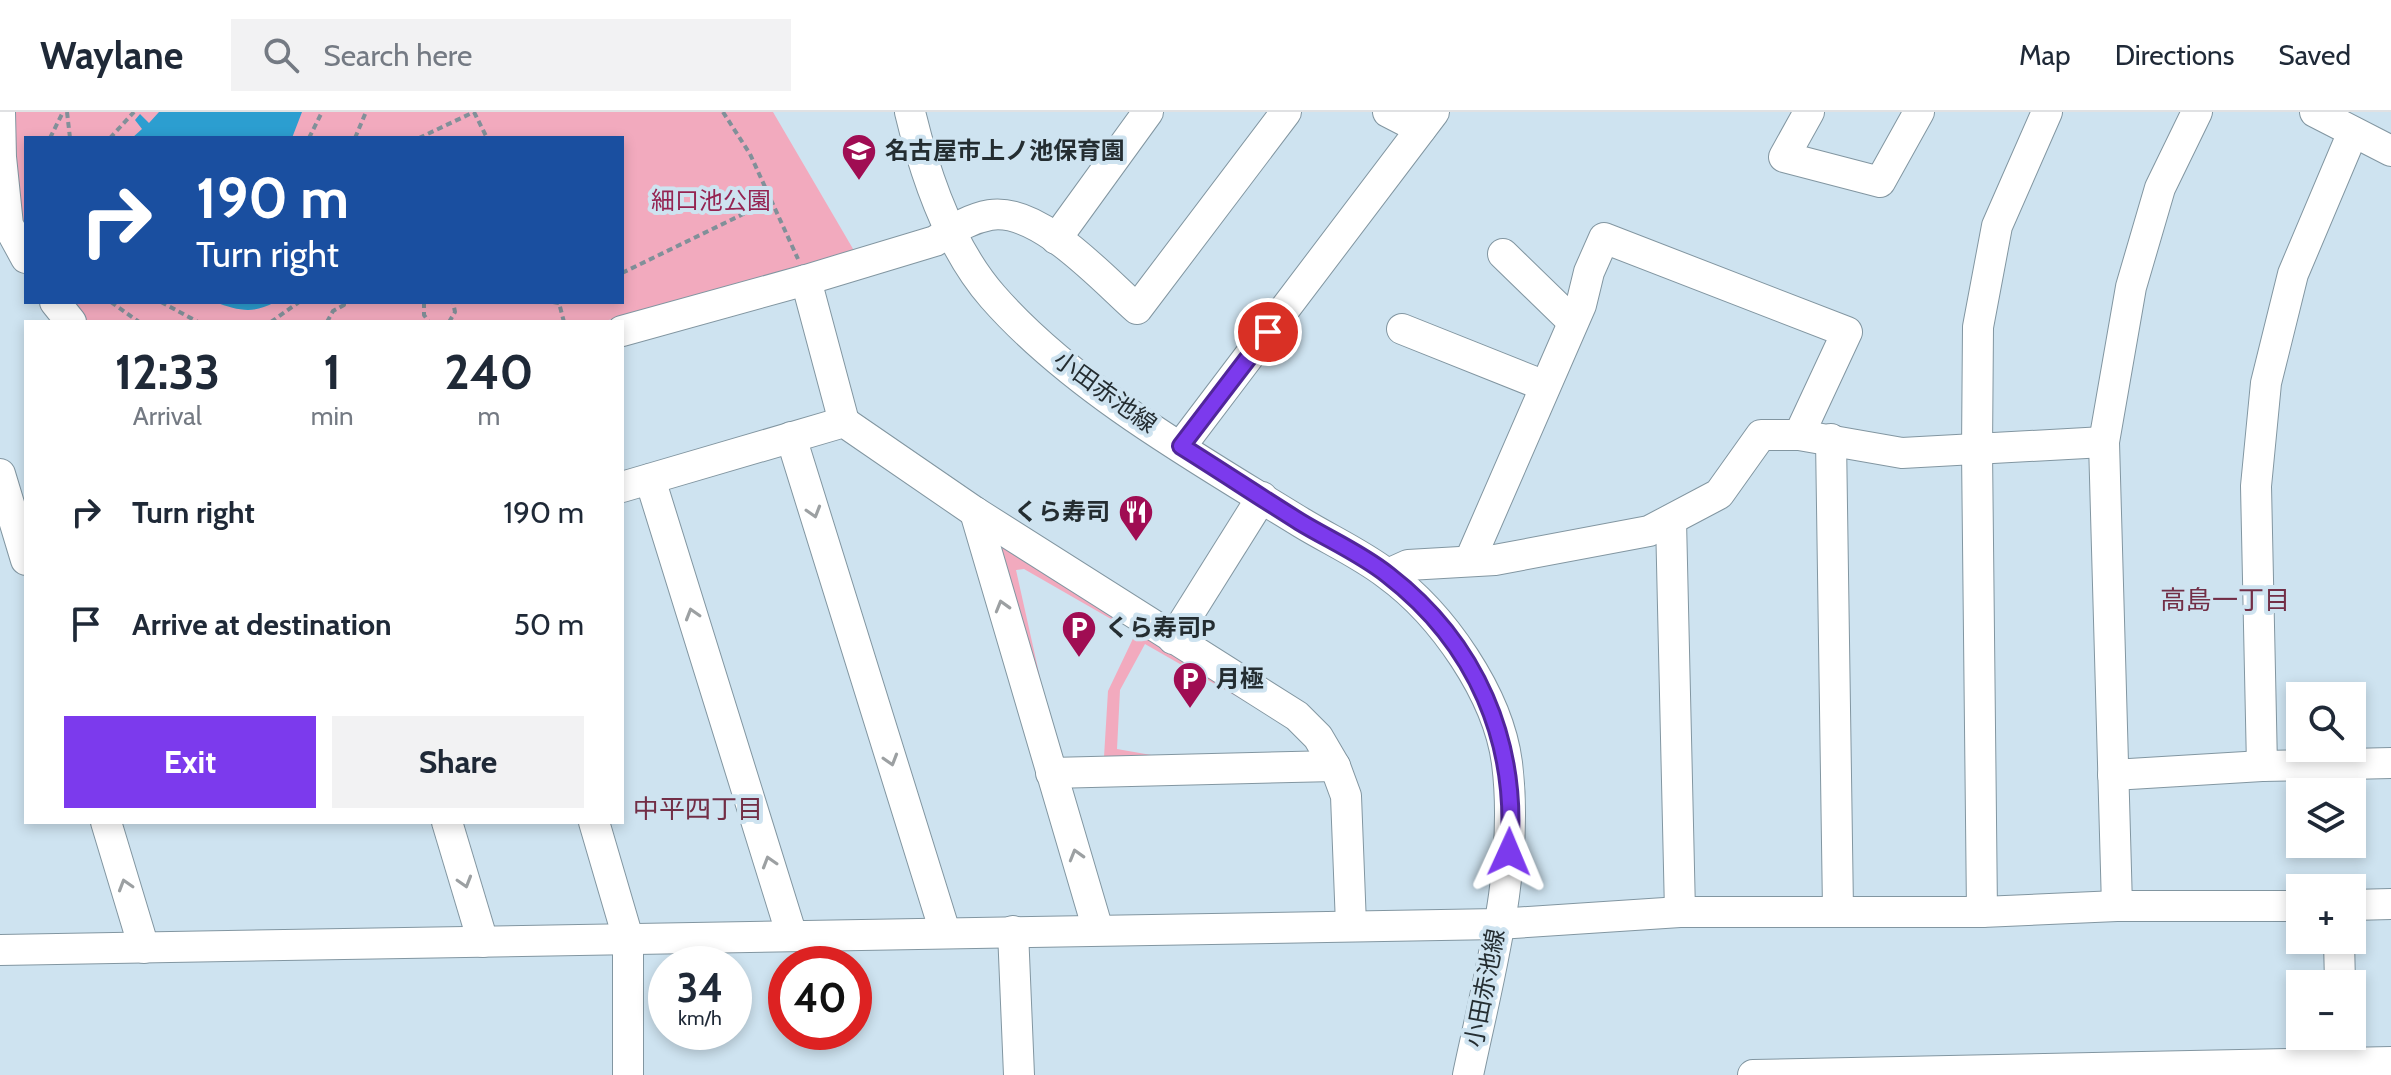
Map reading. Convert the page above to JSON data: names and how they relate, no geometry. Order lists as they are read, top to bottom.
{
  "streets": {
    "street": ["小田赤池線"]
  },
  "districts": ["高島一丁目", "中平四丁目"],
  "parks": ["細口池公園"],
  "places": {
    "school or university": ["名古屋市上ノ池保育園"],
    "restaurant": ["くら寿司"],
    "parking": ["くら寿司P", "月極"]
  },
  "page": {
    "header": "Waylane",
    "search": "Search here",
    "nav": ["Map", "Directions", "Saved"],
    "turn": ["190 m", "Turn right"],
    "eta": [
      "12:33",
      "Arrival",
      "1",
      "min",
      "240",
      "m"
    ],
    "list": [
      {
        "name": "Turn right",
        "value": "190 m"
      },
      {
        "name": "Arrive at destination",
        "value": "50 m"
      }
    ],
    "map_buttons": ["+", "−"],
    "buttons": ["Exit", "Share"],
    "speed": "34 km/h",
    "limit": "40"
  }
}
